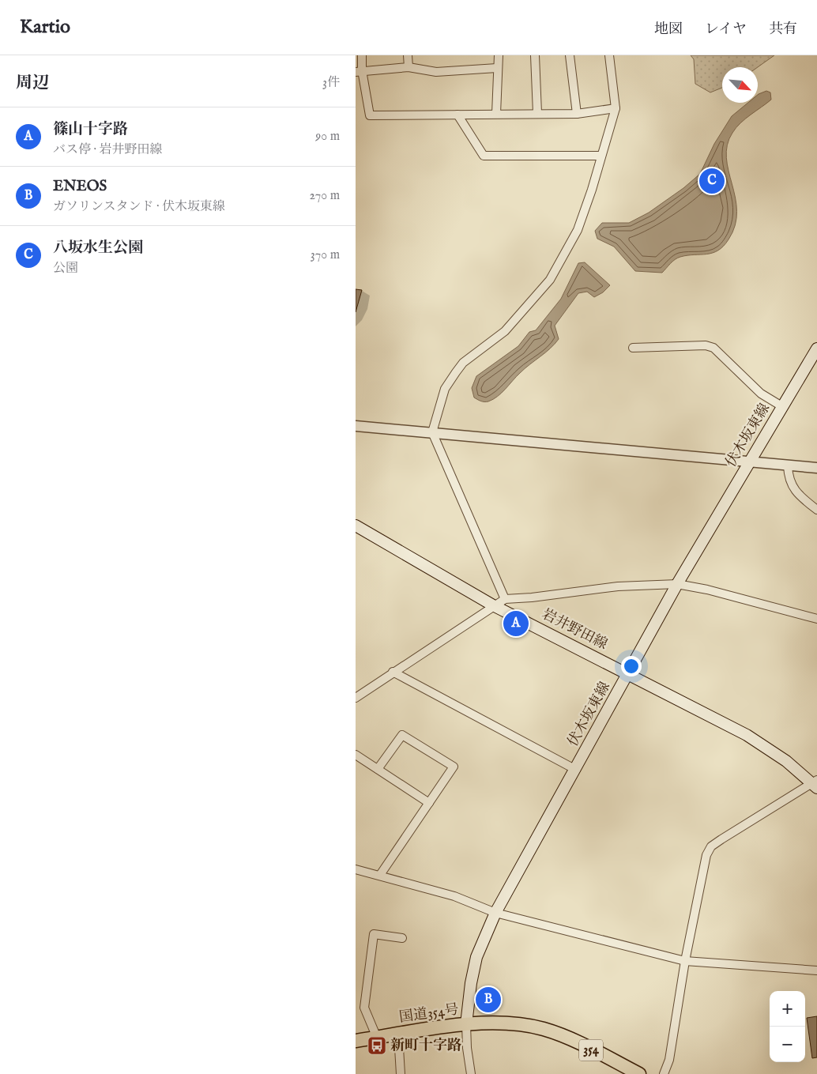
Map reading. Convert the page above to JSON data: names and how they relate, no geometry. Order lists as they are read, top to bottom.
{
  "streets": {
    "highway": ["国道354号", "354"],
    "main road": ["伏木坂東線", "岩井野田線"]
  },
  "crossings": [
    ["伏木坂東線", "岩井野田線"],
    ["伏木坂東線", "国道354号"]
  ],
  "places": {
    "bus stop": ["新町十字路"]
  },
  "north": "bottom right",
  "page": {
    "header": "Kartio",
    "nav": ["地図", "レイヤ", "共有"],
    "heading": ["周辺", "3件"],
    "list": [
      {
        "mark": "A",
        "name": "篠山十字路",
        "note": "バス停 · 岩井野田線",
        "value": "90 m"
      },
      {
        "mark": "B",
        "name": "ENEOS",
        "note": "ガソリンスタンド · 伏木坂東線",
        "value": "270 m"
      },
      {
        "mark": "C",
        "name": "八坂水生公園",
        "note": "公園",
        "value": "370 m"
      }
    ],
    "pins": ["C", "A", "B"],
    "map_buttons": ["+", "−"]
  }
}
